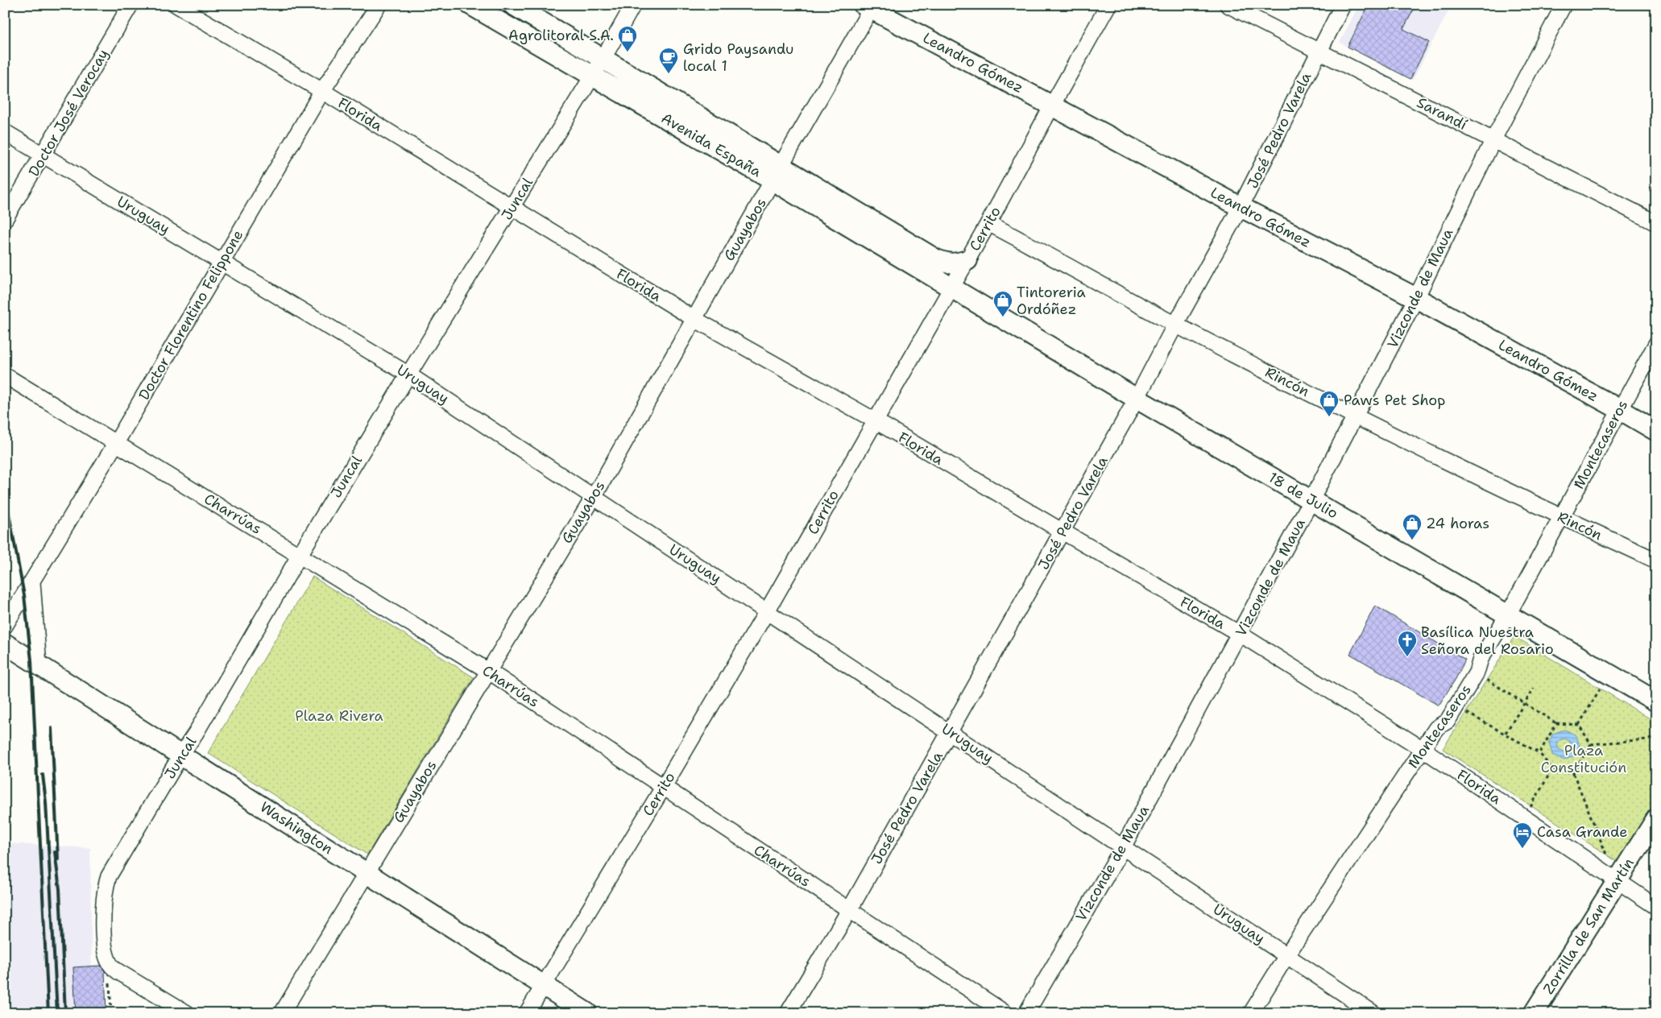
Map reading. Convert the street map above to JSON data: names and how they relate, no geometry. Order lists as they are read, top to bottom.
{
  "streets": {
    "street": [
      "Leandro Gómez",
      "Doctor José Verocay",
      "Sarandí",
      "Florida",
      "José Pedro Varela",
      "Avenida España",
      "Juncal",
      "Uruguay",
      "Cerrito",
      "Guayabos",
      "Vizconde de Maua",
      "Doctor Florentino Felippone",
      "Rincón",
      "Montecaseros",
      "18 de Julio",
      "Charrúas",
      "Washington",
      "Zorrilla de San Martín"
    ]
  },
  "crossings": [
    ["Leandro Gómez", "José Pedro Varela"],
    ["Leandro Gómez", "Cerrito"],
    ["Leandro Gómez", "Guayabos"],
    ["Leandro Gómez", "Vizconde de Maua"],
    ["Leandro Gómez", "Montecaseros"],
    ["Doctor José Verocay", "Uruguay"],
    ["Sarandí", "José Pedro Varela"],
    ["Sarandí", "Vizconde de Maua"],
    ["Florida", "José Pedro Varela"],
    ["Florida", "Juncal"],
    ["Florida", "Cerrito"],
    ["Florida", "Guayabos"],
    ["Florida", "Vizconde de Maua"],
    ["Florida", "Doctor Florentino Felippone"],
    ["Florida", "Montecaseros"],
    ["Florida", "Zorrilla de San Martín"],
    ["José Pedro Varela", "Uruguay"],
    ["José Pedro Varela", "Rincón"],
    ["José Pedro Varela", "18 de Julio"],
    ["José Pedro Varela", "Charrúas"],
    ["Avenida España", "Juncal"],
    ["Avenida España", "Cerrito"],
    ["Avenida España", "Guayabos"],
    ["Avenida España", "18 de Julio"],
    ["Juncal", "Uruguay"],
    ["Juncal", "Charrúas"],
    ["Juncal", "Washington"],
    ["Uruguay", "Cerrito"],
    ["Uruguay", "Guayabos"],
    ["Uruguay", "Vizconde de Maua"],
    ["Uruguay", "Doctor Florentino Felippone"],
    ["Uruguay", "Montecaseros"],
    ["Cerrito", "Rincón"],
    ["Cerrito", "18 de Julio"],
    ["Cerrito", "Charrúas"],
    ["Cerrito", "Washington"],
    ["Guayabos", "Charrúas"],
    ["Guayabos", "Washington"],
    ["Vizconde de Maua", "Rincón"],
    ["Vizconde de Maua", "18 de Julio"],
    ["Doctor Florentino Felippone", "Charrúas"],
    ["Rincón", "Montecaseros"],
    ["Montecaseros", "18 de Julio"]
  ],
  "parks": ["Plaza Rivera", "Plaza Constitución"],
  "places": {
    "shop": [
      "Agrolitoral S.A.",
      "Tintoreria Ordóñez",
      "Paws Pet Shop",
      "24 horas"
    ],
    "cafe": ["Grido Paysandu local 1"],
    "church": ["Basílica Nuestra Señora del Rosario"],
    "hotel": ["Casa Grande"]
  }
}
